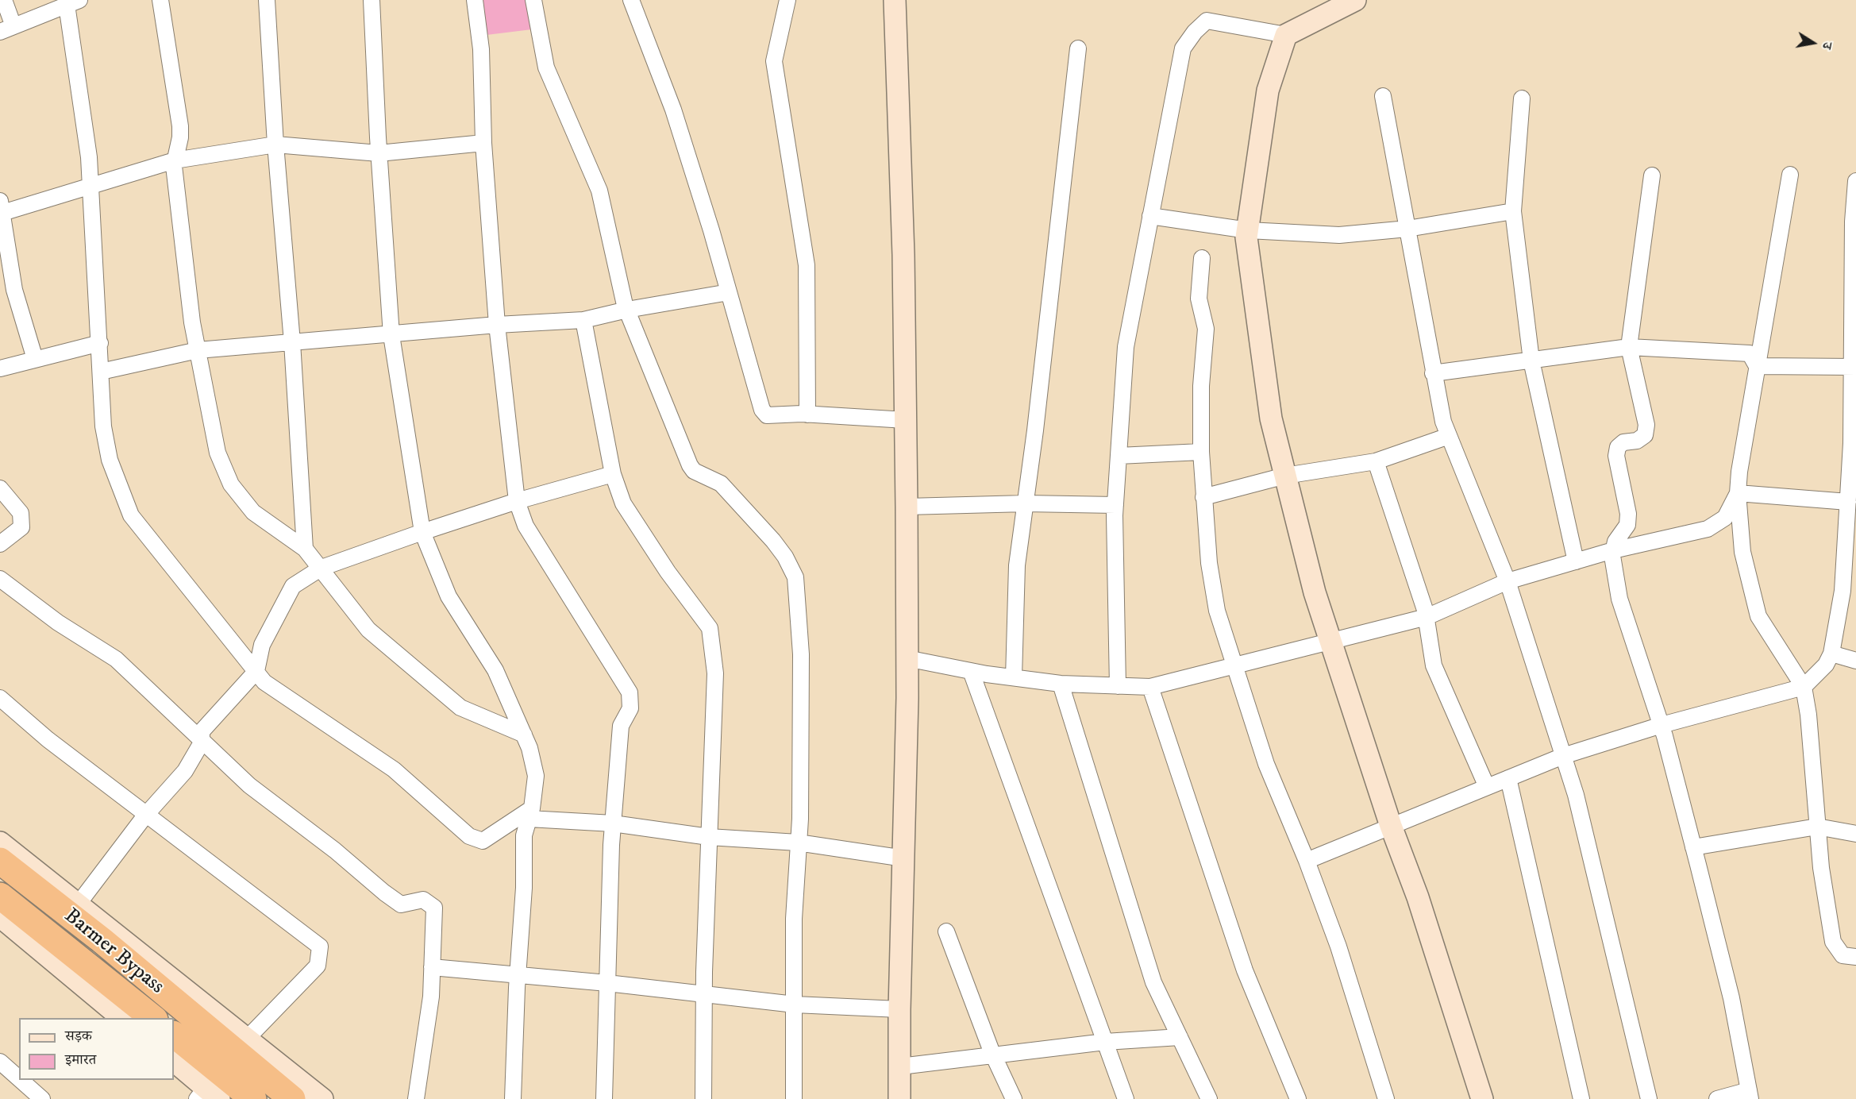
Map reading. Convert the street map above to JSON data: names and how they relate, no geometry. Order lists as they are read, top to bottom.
{
  "streets": {
    "highway": ["Barmer Bypass"]
  },
  "legend": ["सड़क", "इमारत"],
  "north": "right"
}
